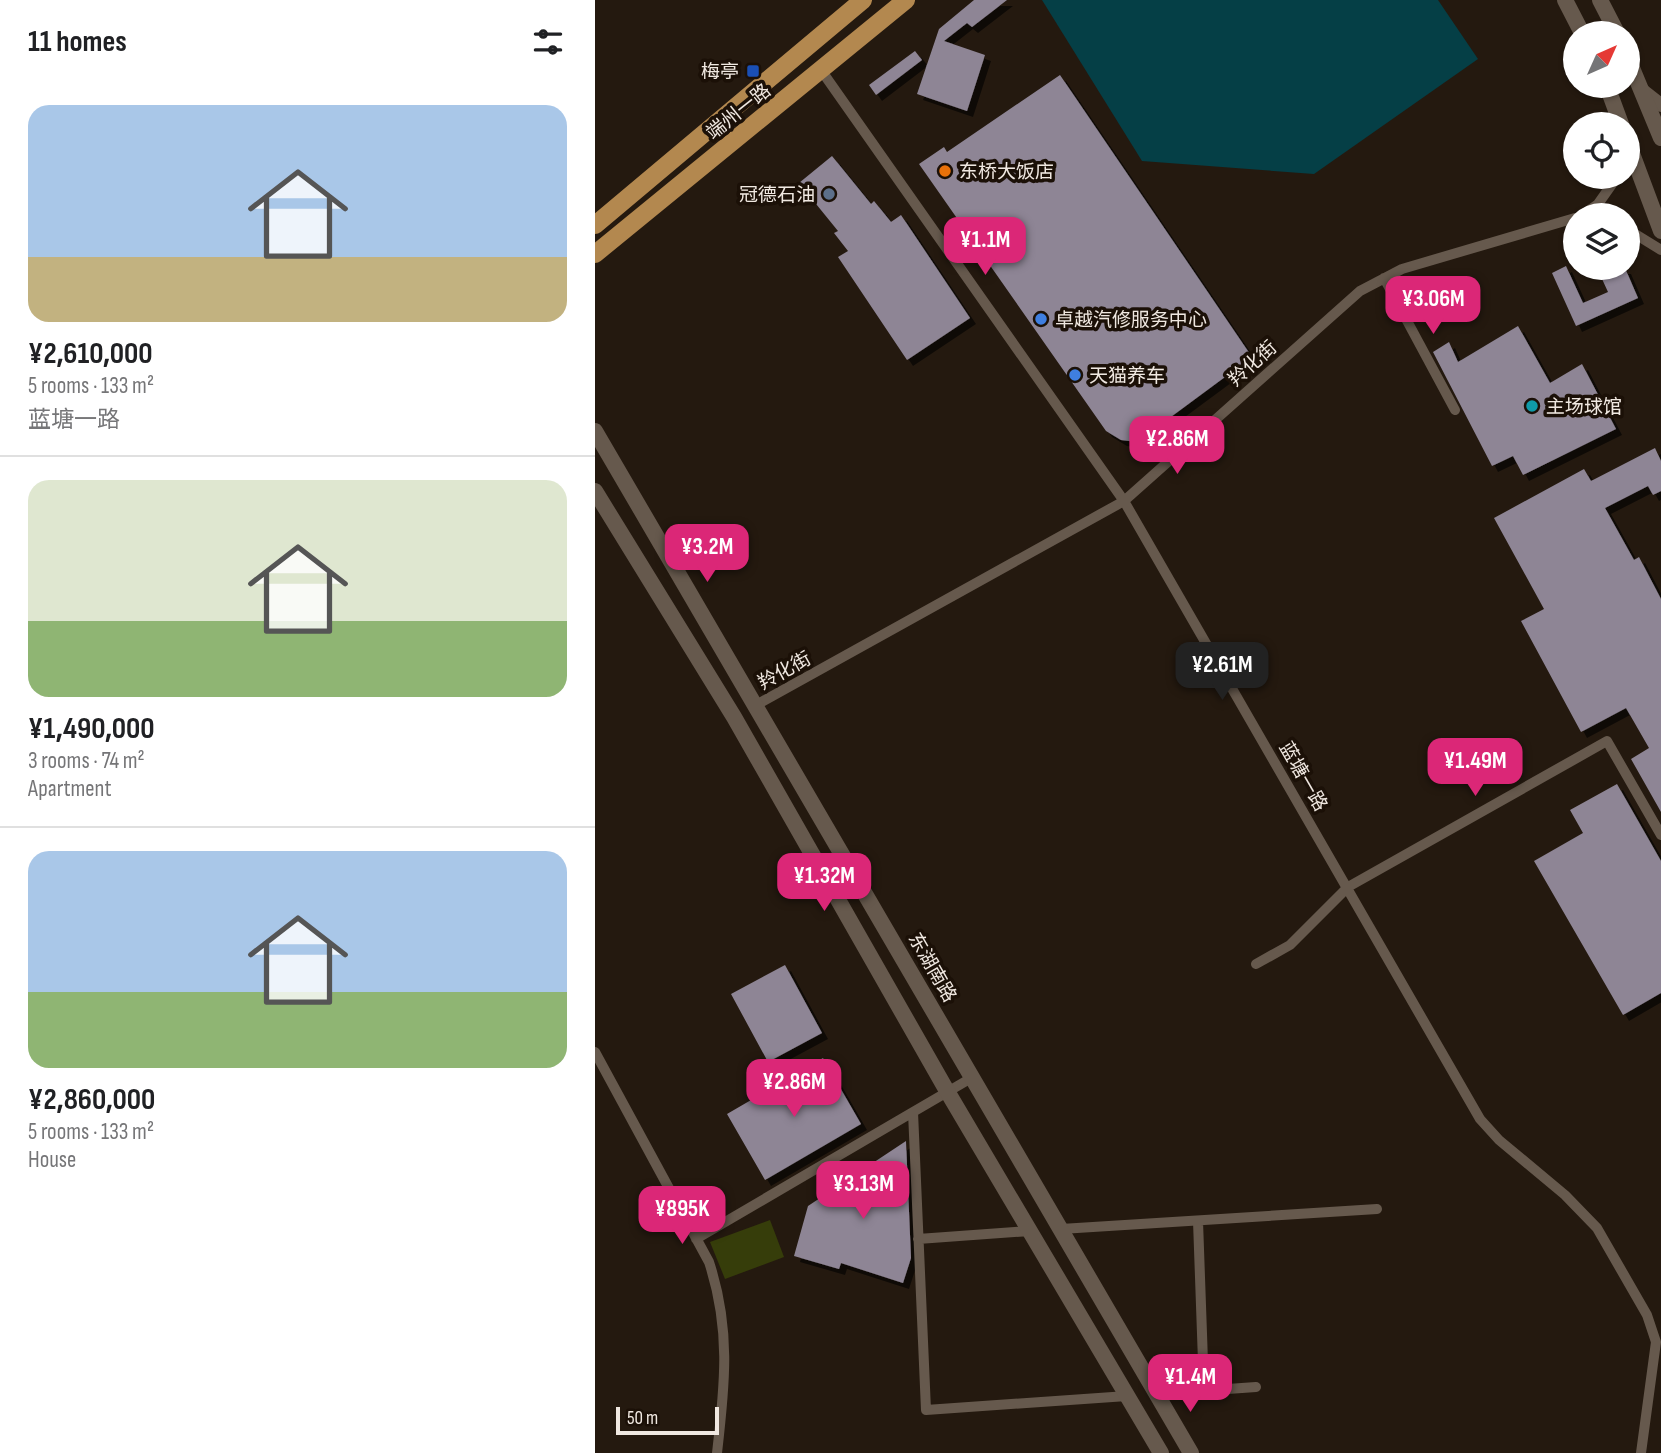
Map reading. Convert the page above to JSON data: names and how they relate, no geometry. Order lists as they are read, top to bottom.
{
  "streets": {
    "main road": ["端州一路", "东湖南路"],
    "street": ["羚化街", "蓝塘一路"]
  },
  "crossings": [
    ["端州一路", "蓝塘一路"],
    ["羚化街", "蓝塘一路"],
    ["羚化街", "东湖南路"]
  ],
  "places": {
    "transit": ["梅亭"],
    "other": [
      "东桥大饭店",
      "冠德石油",
      "卓越汽修服务中心",
      "天猫养车",
      "主场球馆"
    ]
  },
  "scale_bar": "50 m",
  "north": "top right",
  "page": {
    "heading": "11 homes",
    "list": [
      {
        "name": "¥2,610,000",
        "note": "5 rooms · 133 m² · 蓝塘一路"
      },
      {
        "name": "¥1,490,000",
        "note": "3 rooms · 74 m² · Apartment"
      },
      {
        "name": "¥2,860,000",
        "note": "5 rooms · 133 m² · House"
      }
    ],
    "price": [
      "¥1.1M",
      "¥3.06M",
      "¥2.86M",
      "¥3.2M",
      "¥2.61M",
      "¥1.49M",
      "¥1.32M",
      "¥2.86M",
      "¥3.13M",
      "¥895K",
      "¥1.4M"
    ],
    "scale": "50 m"
  }
}
